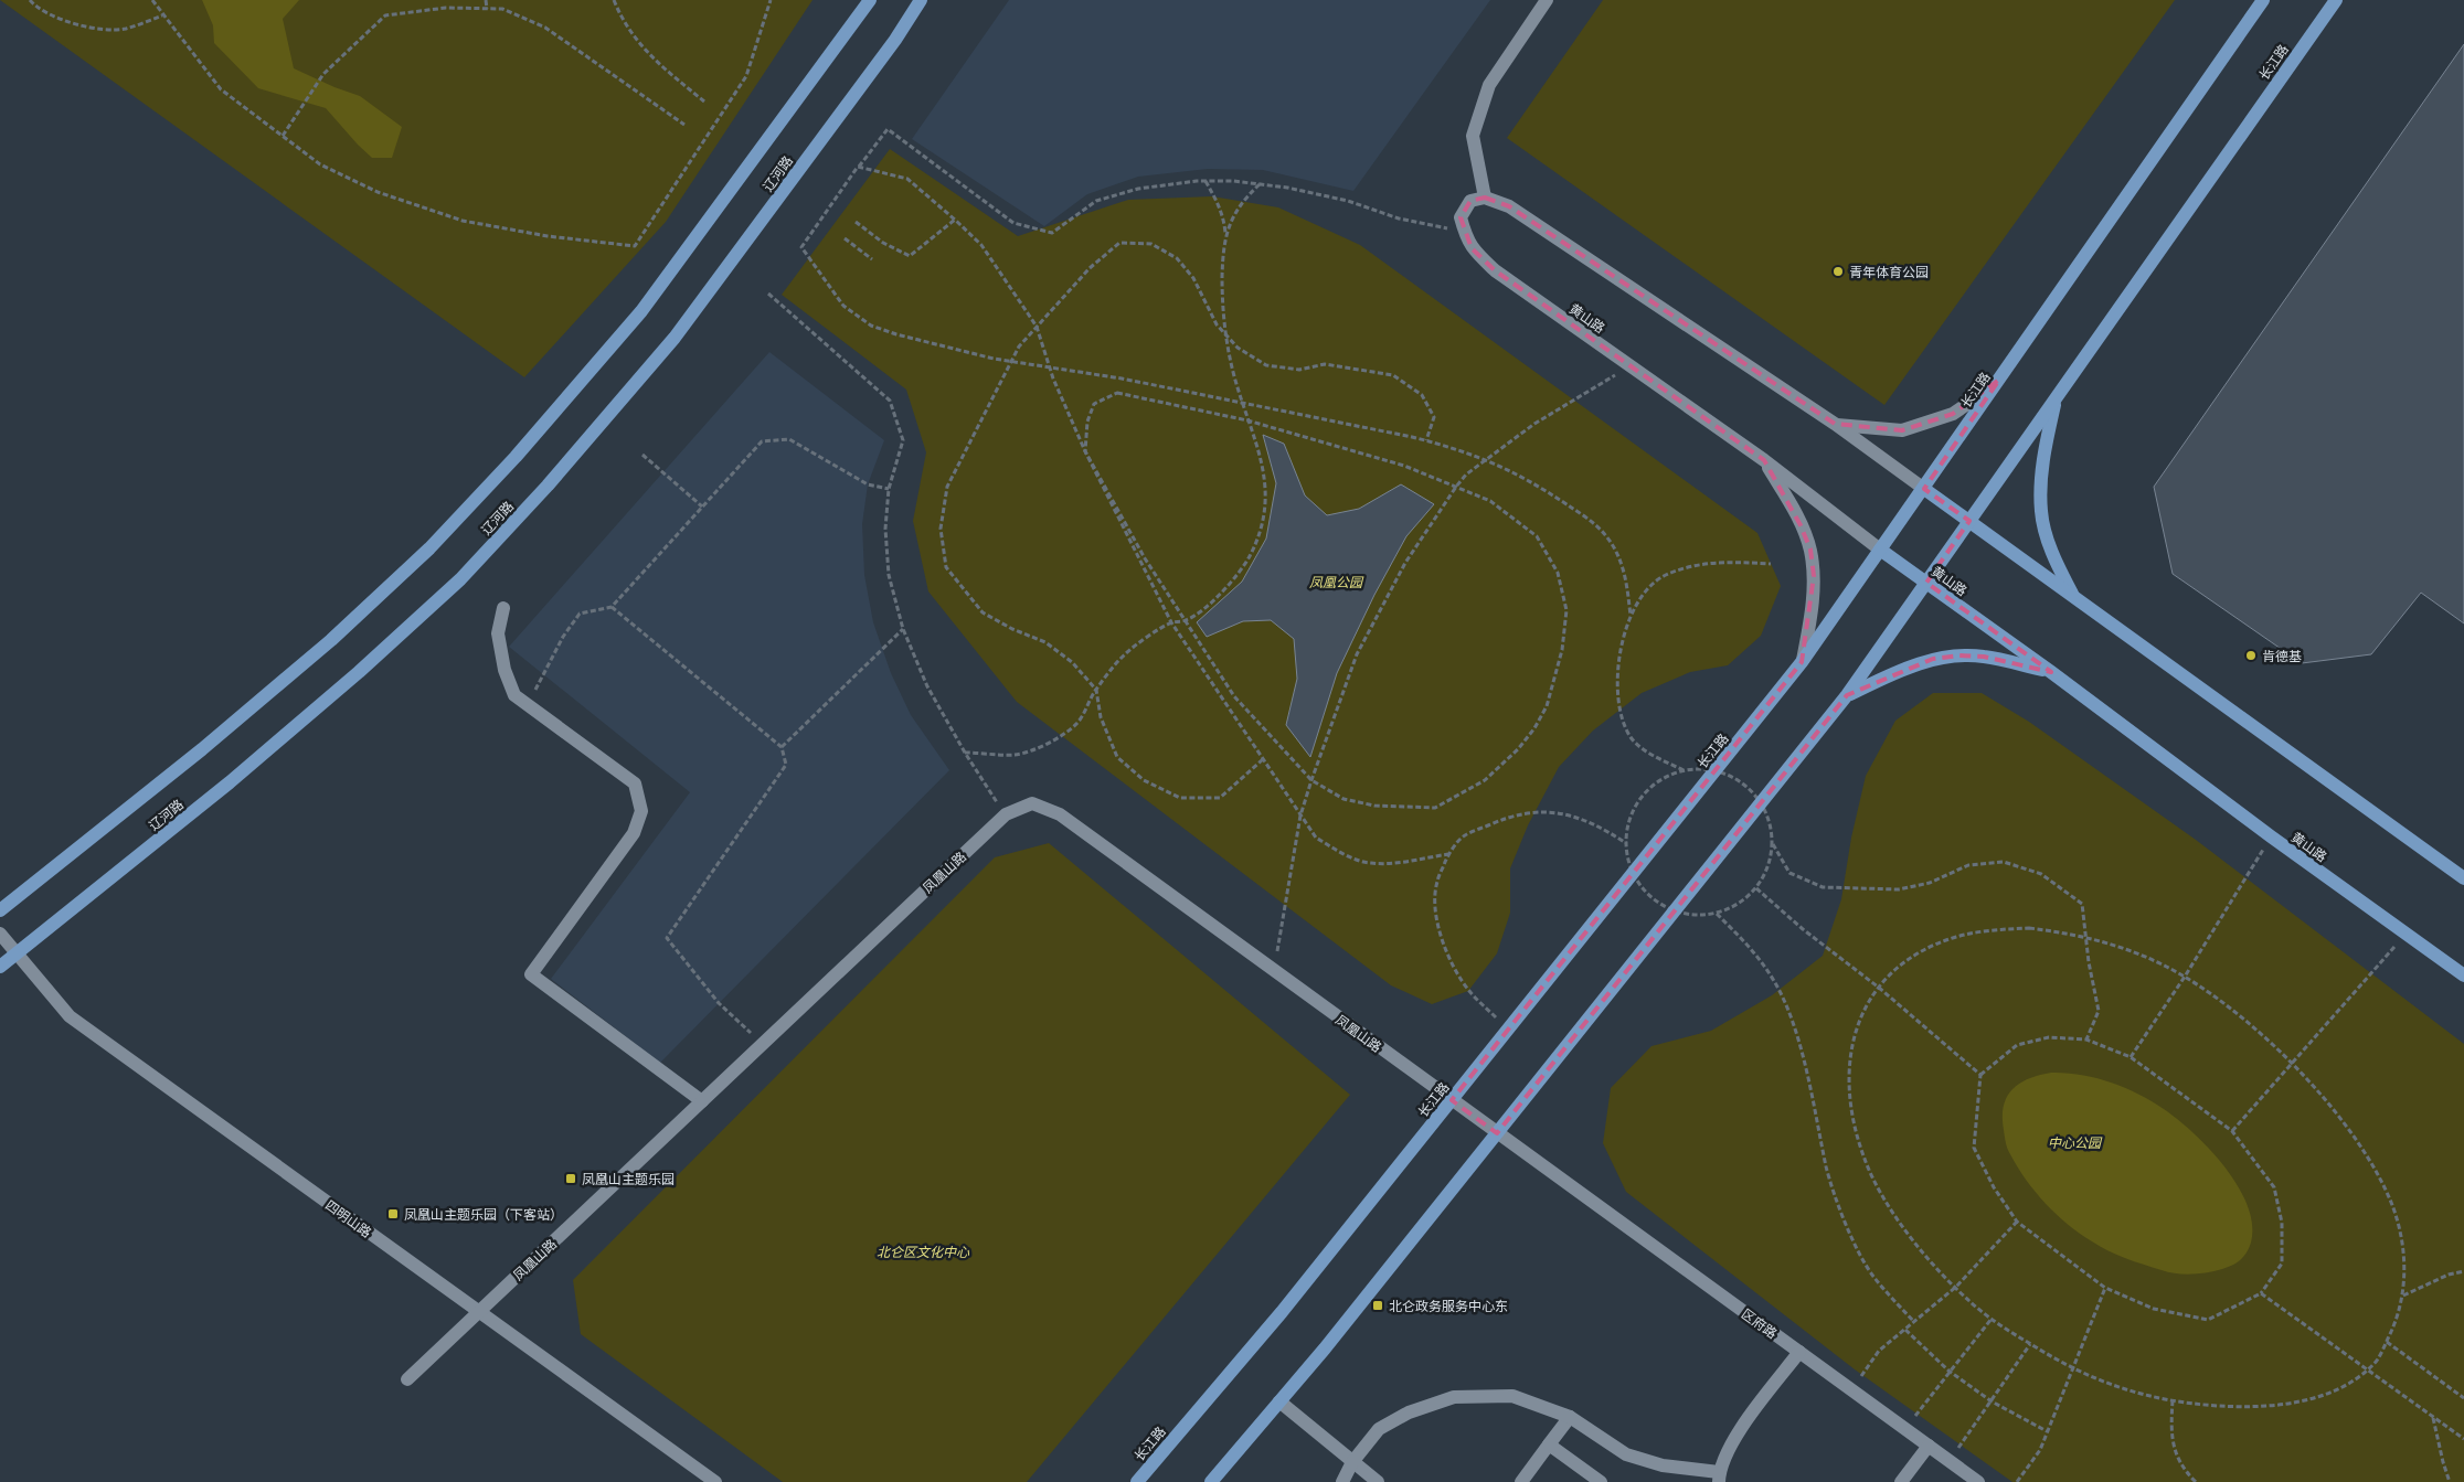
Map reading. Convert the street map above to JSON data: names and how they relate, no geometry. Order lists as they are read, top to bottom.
{
  "streets": {
    "main road": ["长江路", "辽河路", "黄山路"],
    "street": ["凤凰山路", "四明山路", "区府路"]
  },
  "crossings": [
    ["长江路", "黄山路"],
    ["长江路", "凤凰山路"],
    ["辽河路", "四明山路"],
    ["凤凰山路", "四明山路"],
    ["凤凰山路", "区府路"]
  ],
  "parks": ["凤凰公园", "中心公园", "北仑区文化中心"],
  "places": {
    "other": ["青年体育公园", "肯德基"],
    "transit": ["凤凰山主题乐园", "凤凰山主题乐园（下客站）", "北仑政务服务中心东"]
  }
}
